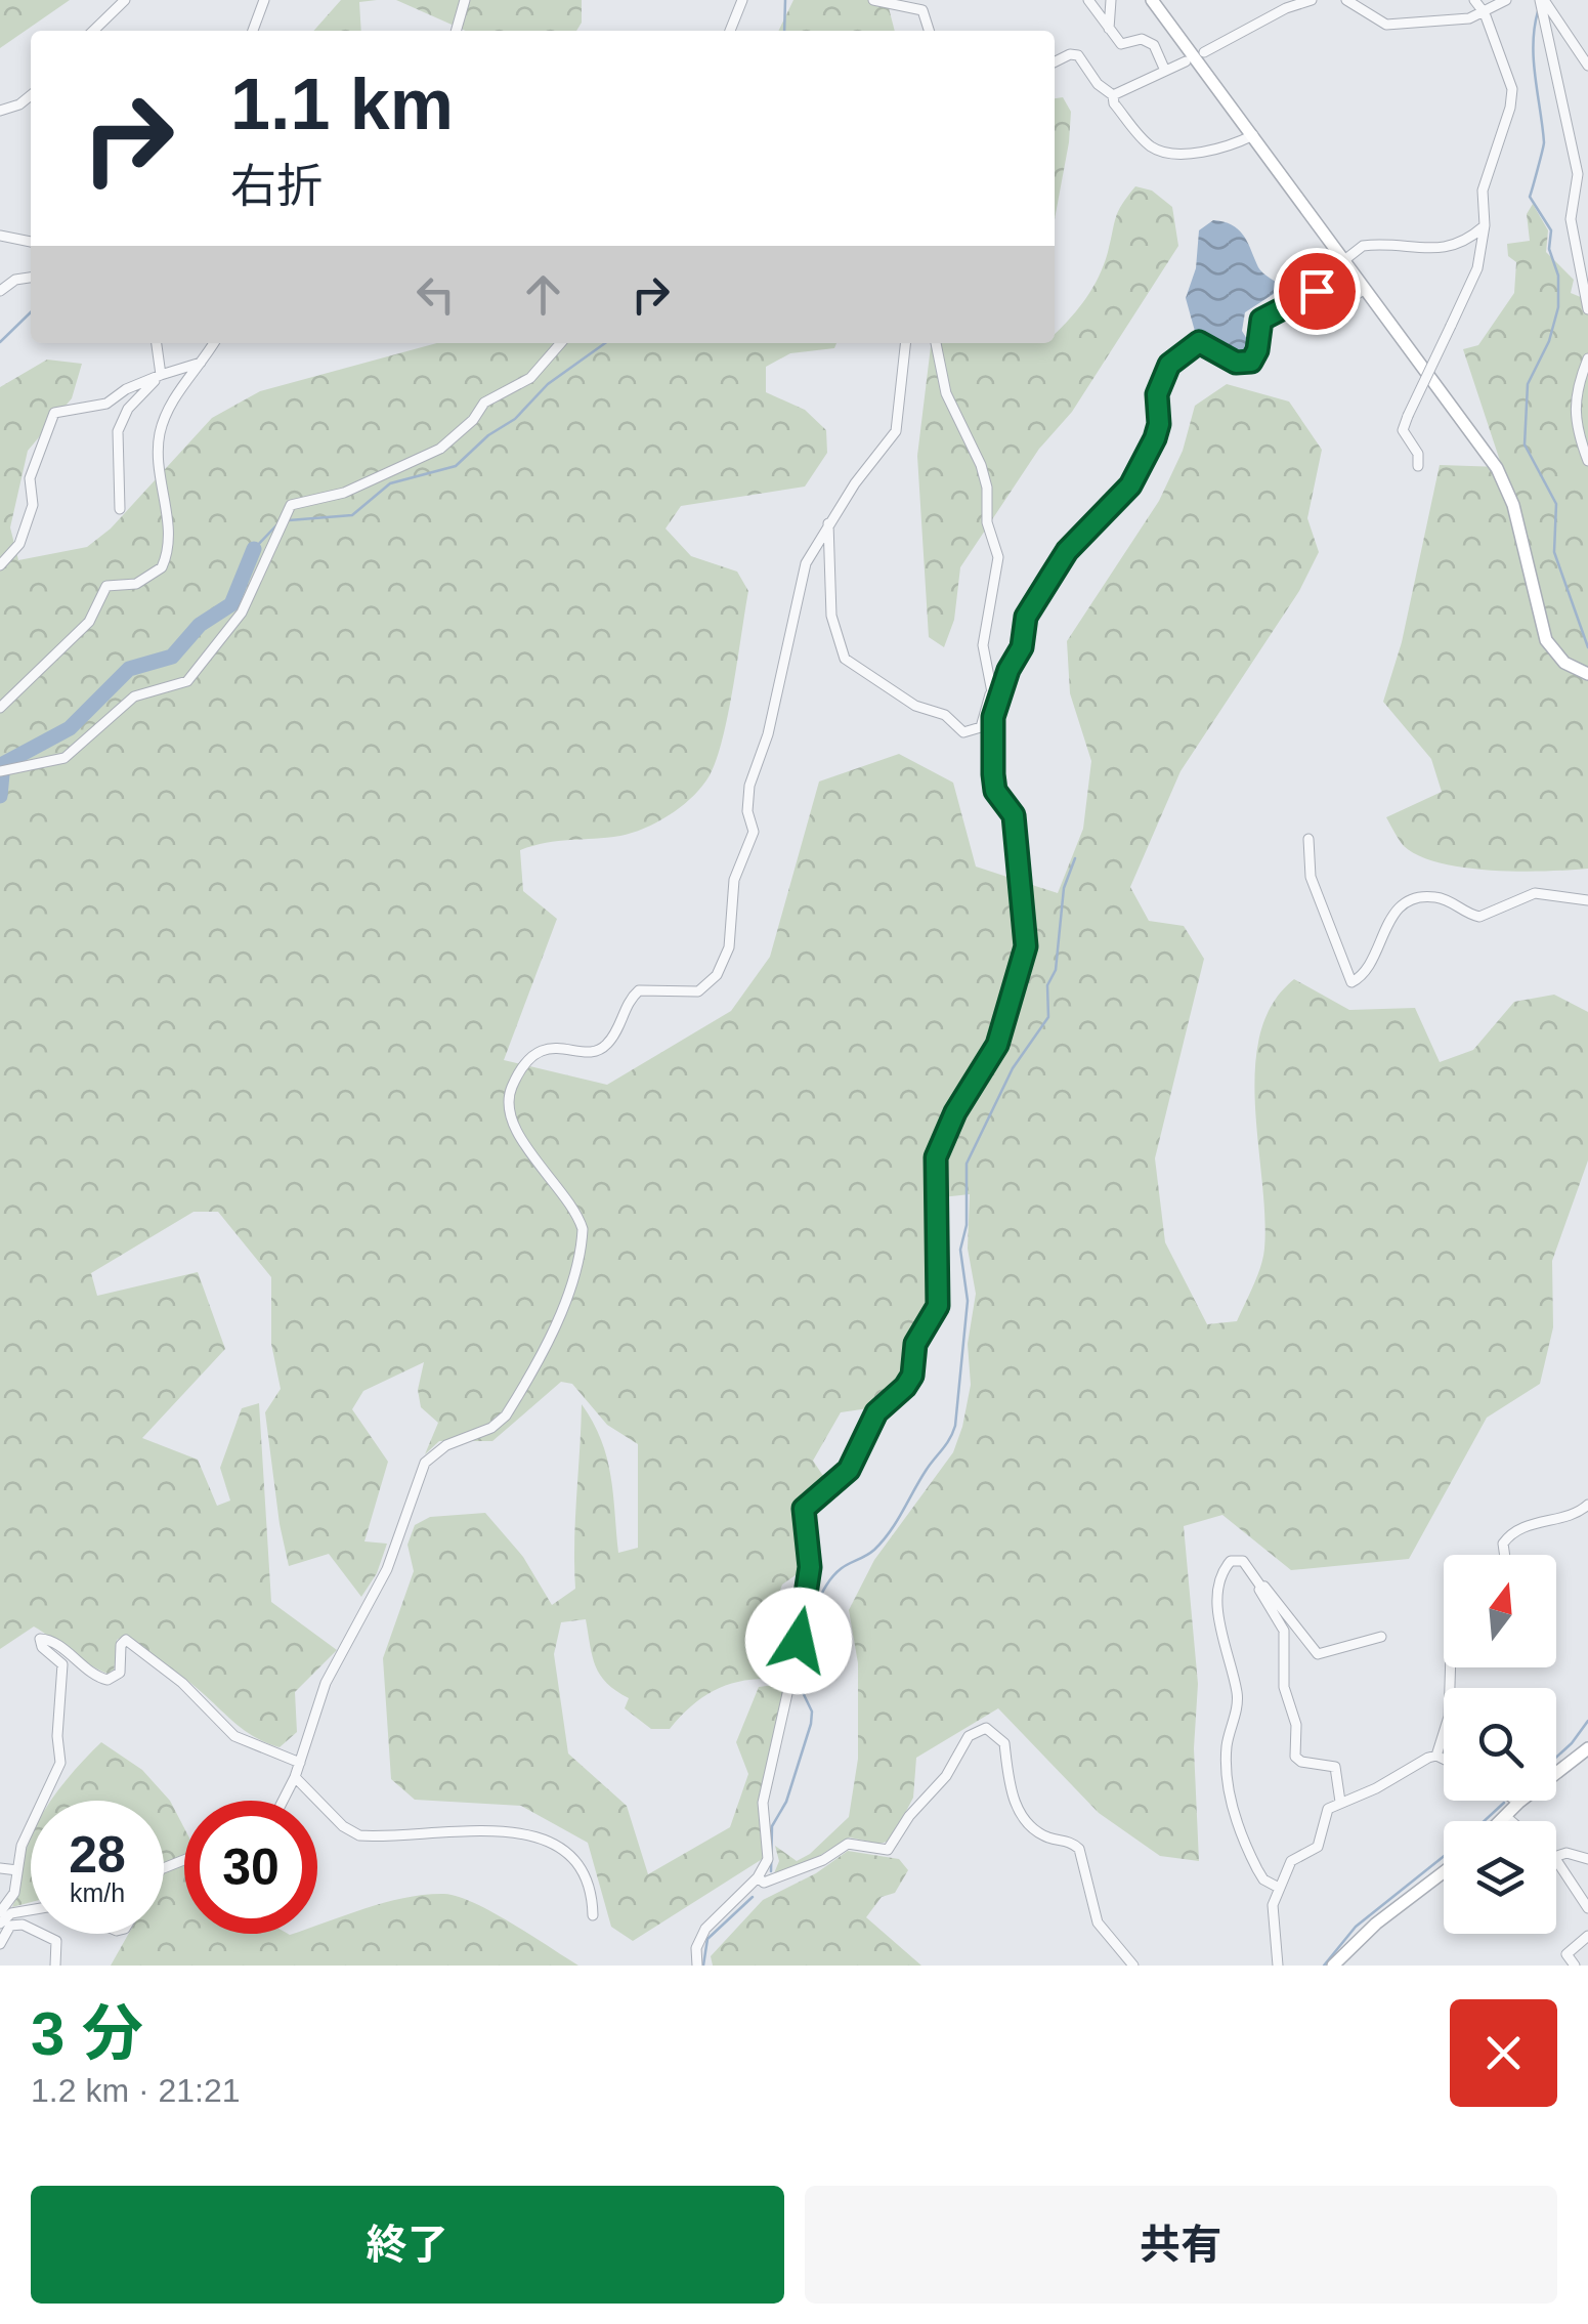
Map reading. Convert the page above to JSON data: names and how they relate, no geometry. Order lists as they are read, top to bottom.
{
  "north": "top",
  "page": {
    "turn": ["1.1 km", "右折"],
    "speed": "28 km/h",
    "limit": "30",
    "heading": ["3 分", "1.2 km · 21:21"],
    "buttons": ["終了", "共有"]
  }
}
